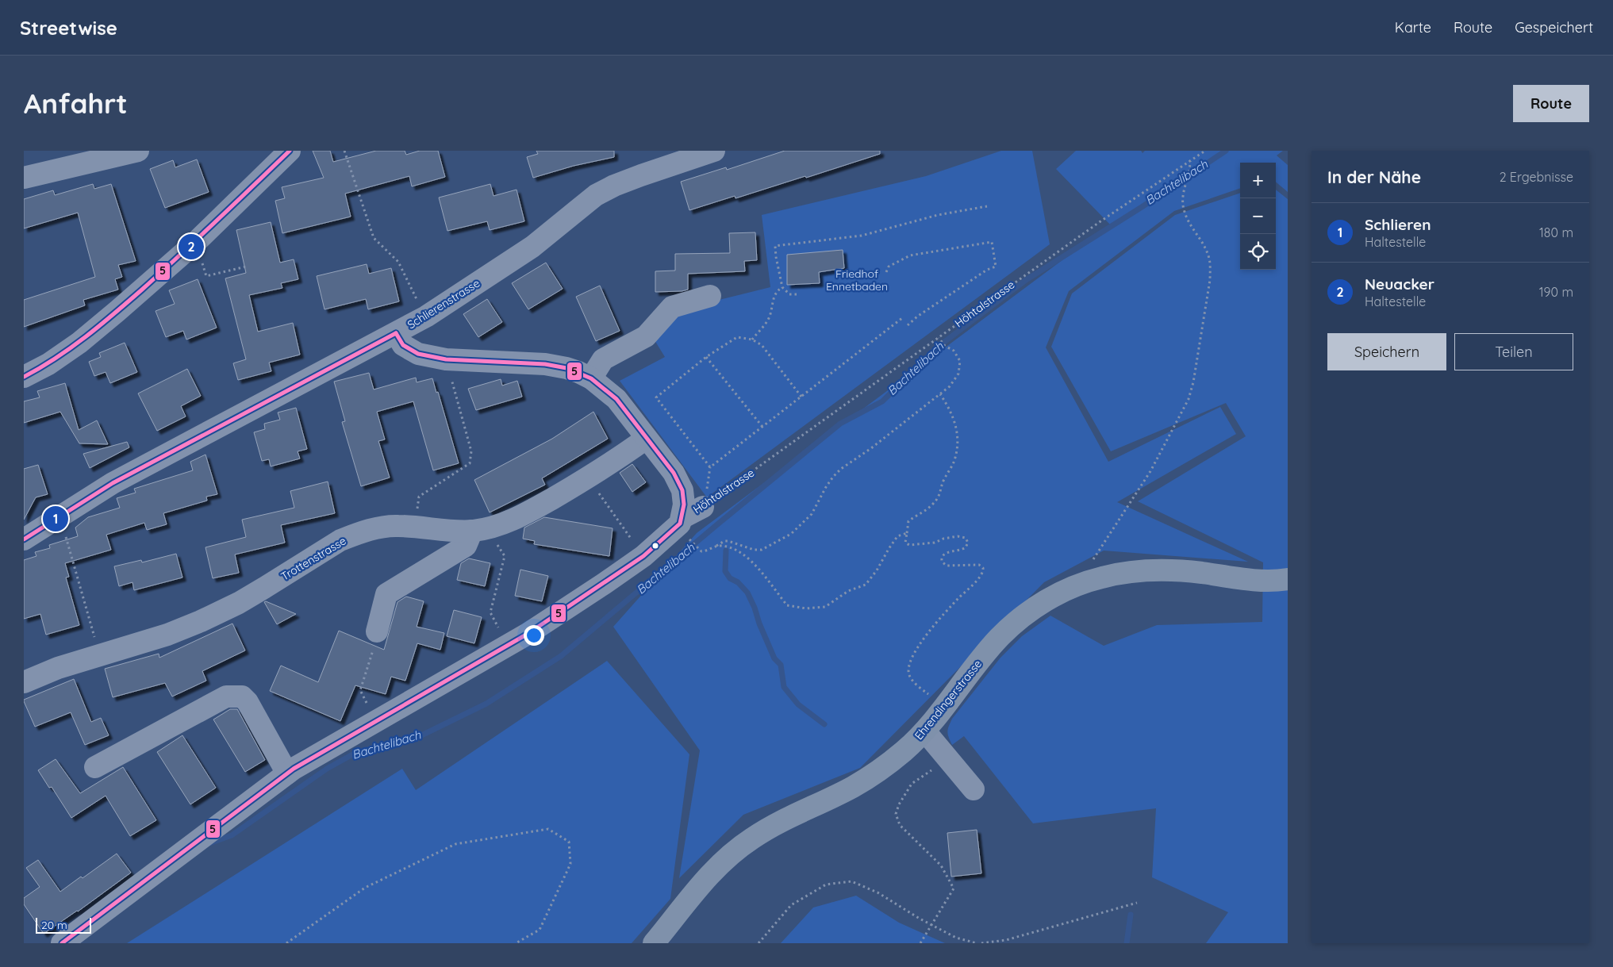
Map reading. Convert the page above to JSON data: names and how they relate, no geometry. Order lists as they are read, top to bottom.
{
  "streets": {
    "main road": ["Ehrendingerstrasse"],
    "street": ["Schlierenstrasse", "Höhtalstrasse", "Trottenstrasse"]
  },
  "water": ["Bachtelibach"],
  "parks": ["Friedhof Ennetbaden"],
  "lines": ["transit line 5"],
  "scale_bar": "20 m",
  "page": {
    "header": "Streetwise",
    "nav": ["Karte", "Route", "Gespeichert"],
    "buttons": [
      "Route",
      ["Speichern", "Teilen"]
    ],
    "title": "Anfahrt",
    "heading": ["In der Nähe", "2 Ergebnisse"],
    "map_buttons": ["+", "−"],
    "list": [
      {
        "mark": "1",
        "name": "Schlieren",
        "note": "Haltestelle",
        "value": "180 m"
      },
      {
        "mark": "2",
        "name": "Neuacker",
        "note": "Haltestelle",
        "value": "190 m"
      }
    ],
    "pins": ["2", "1"],
    "scale": "20 m"
  }
}
